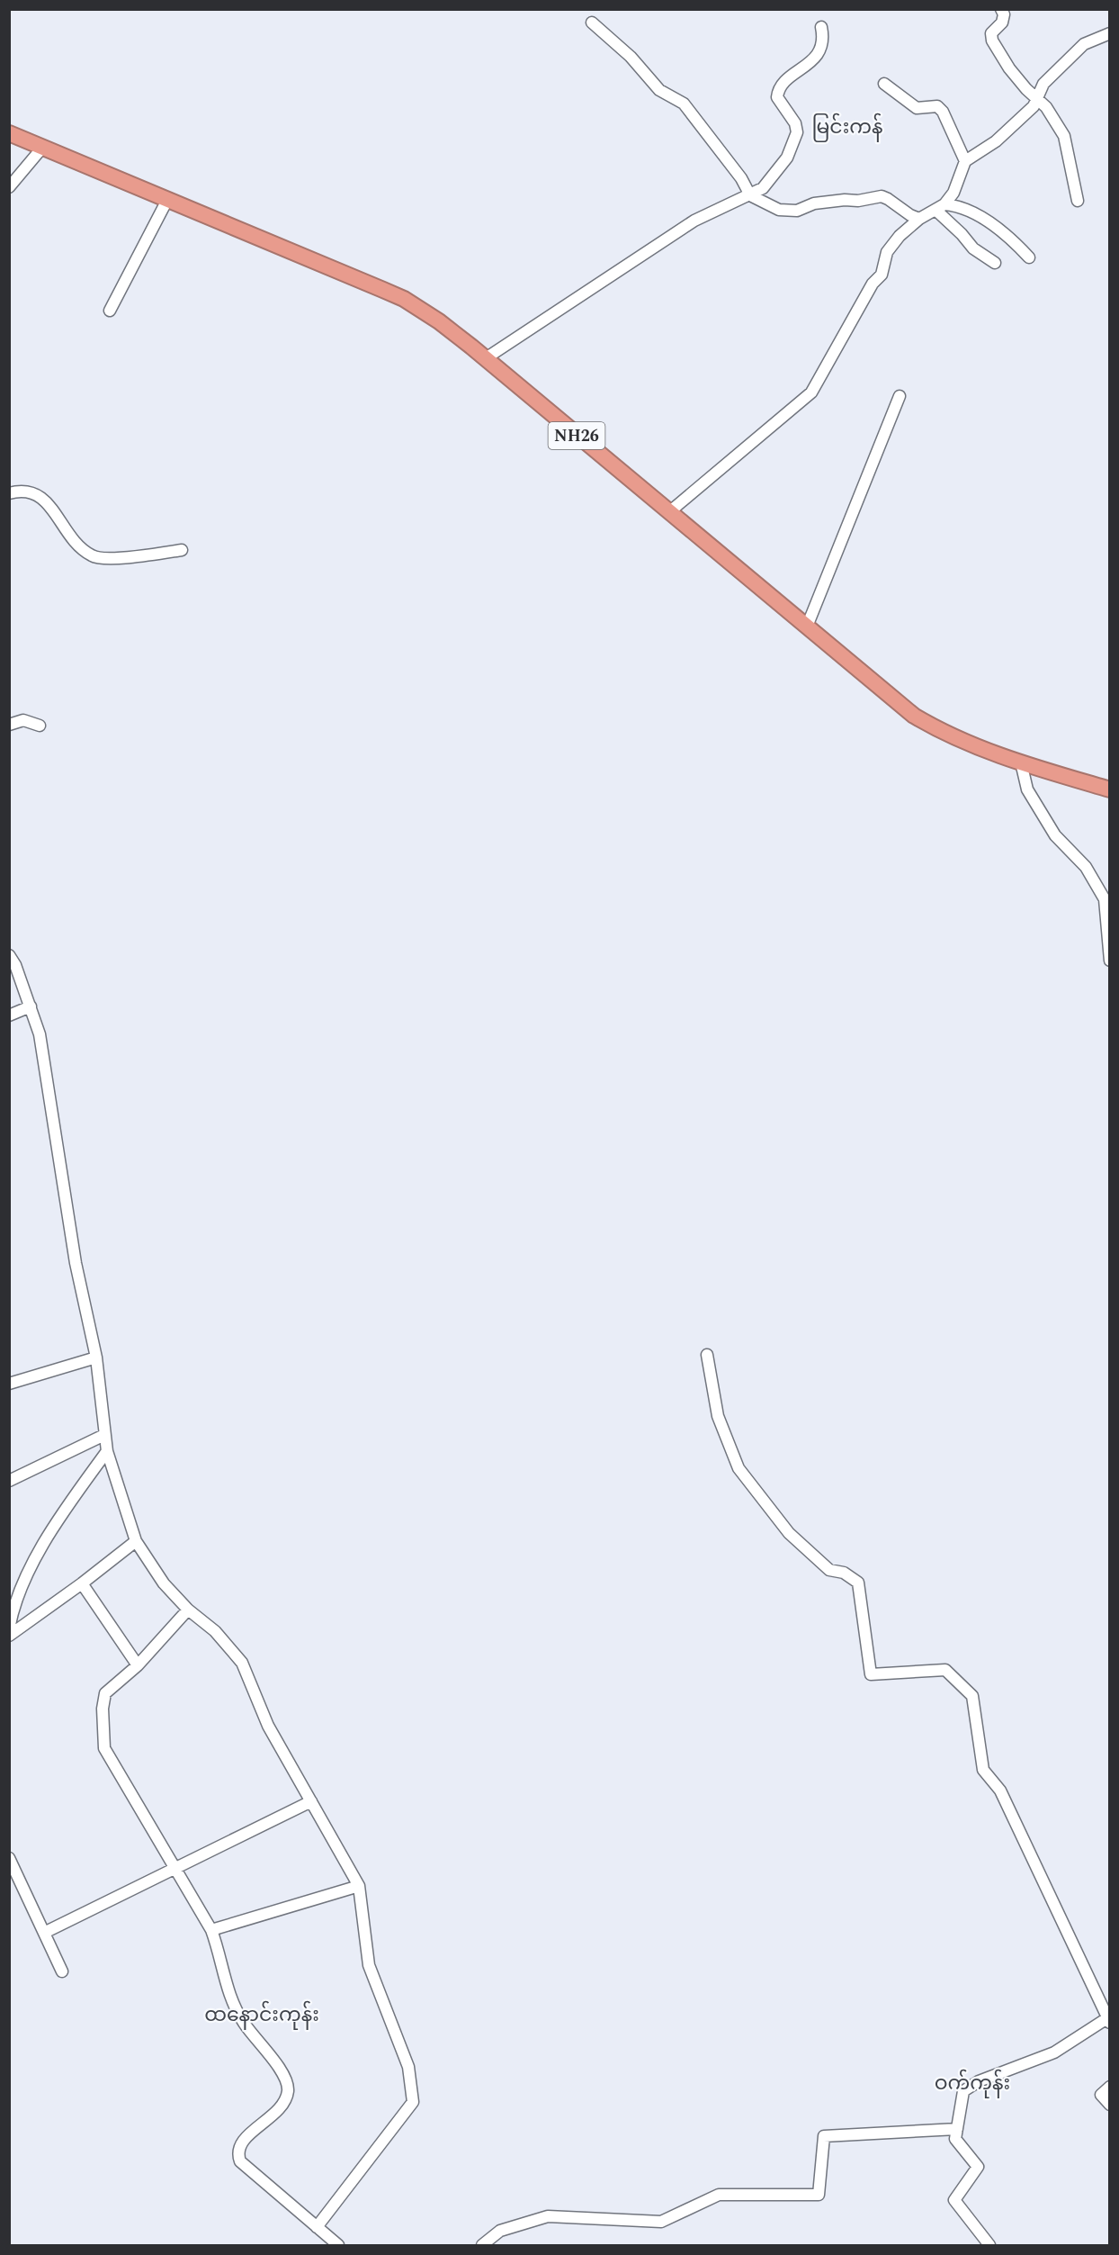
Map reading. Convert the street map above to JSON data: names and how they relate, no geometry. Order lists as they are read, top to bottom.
{
  "streets": {
    "highway": ["NH26"]
  },
  "districts": ["မြင်းကန်", "ထနောင်းကုန်း", "ဝက်ကုန်း"]
}
